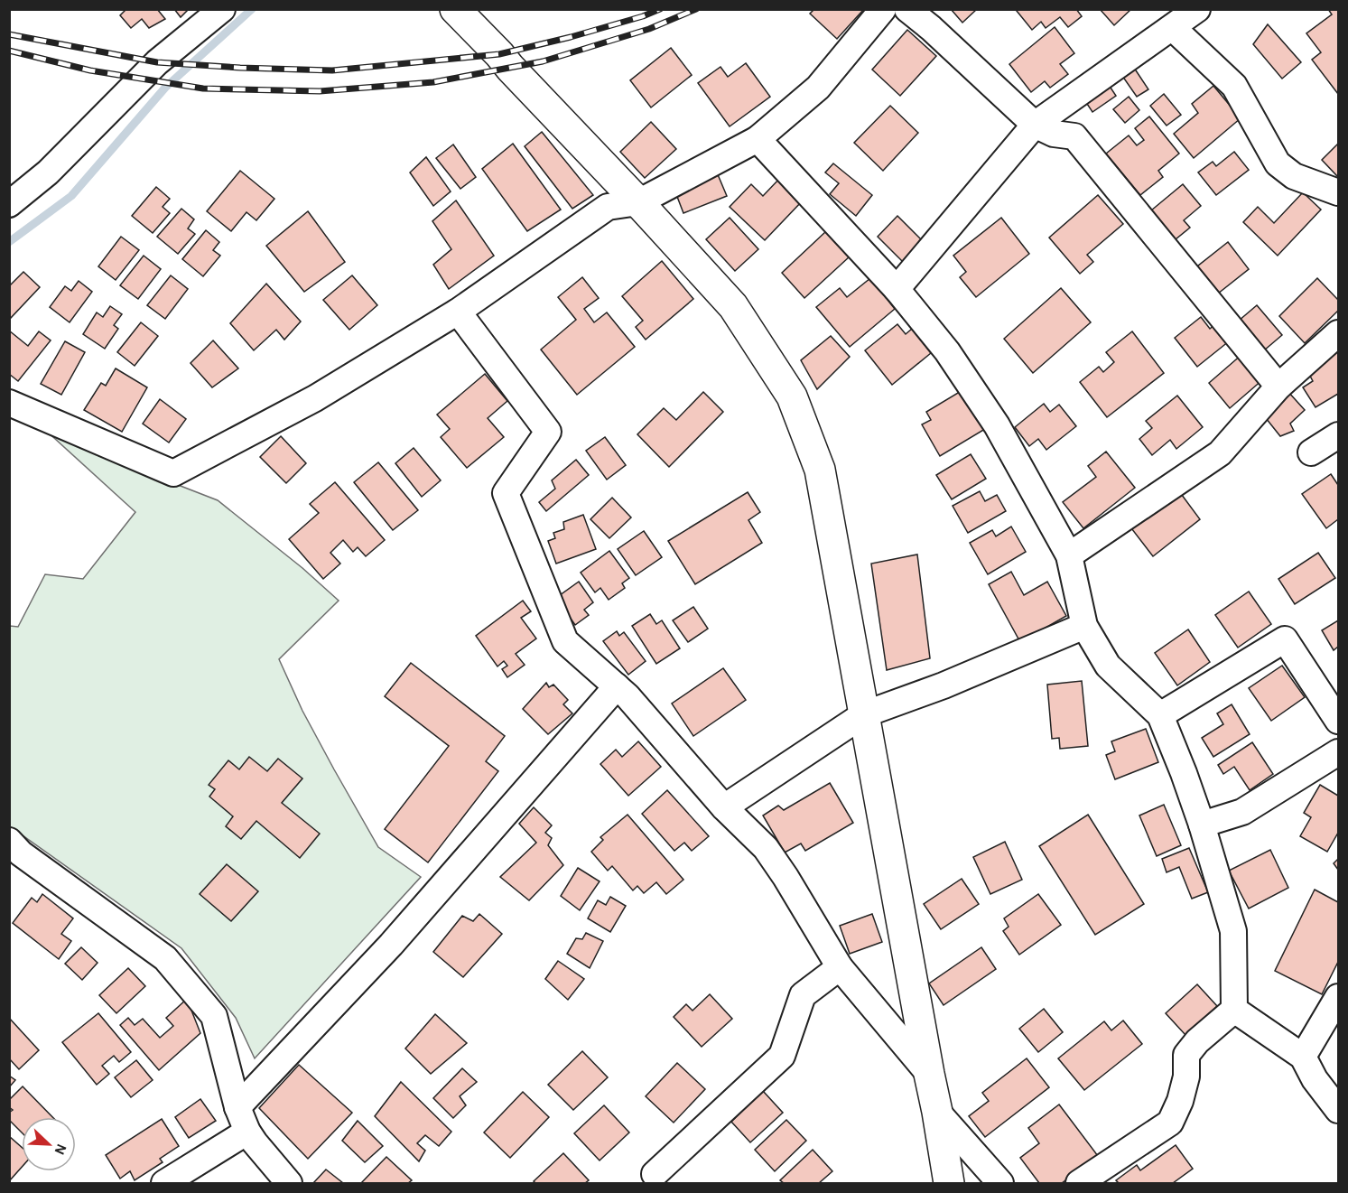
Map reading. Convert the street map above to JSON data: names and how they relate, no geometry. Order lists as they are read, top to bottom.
{
  "north": "bottom right"
}
